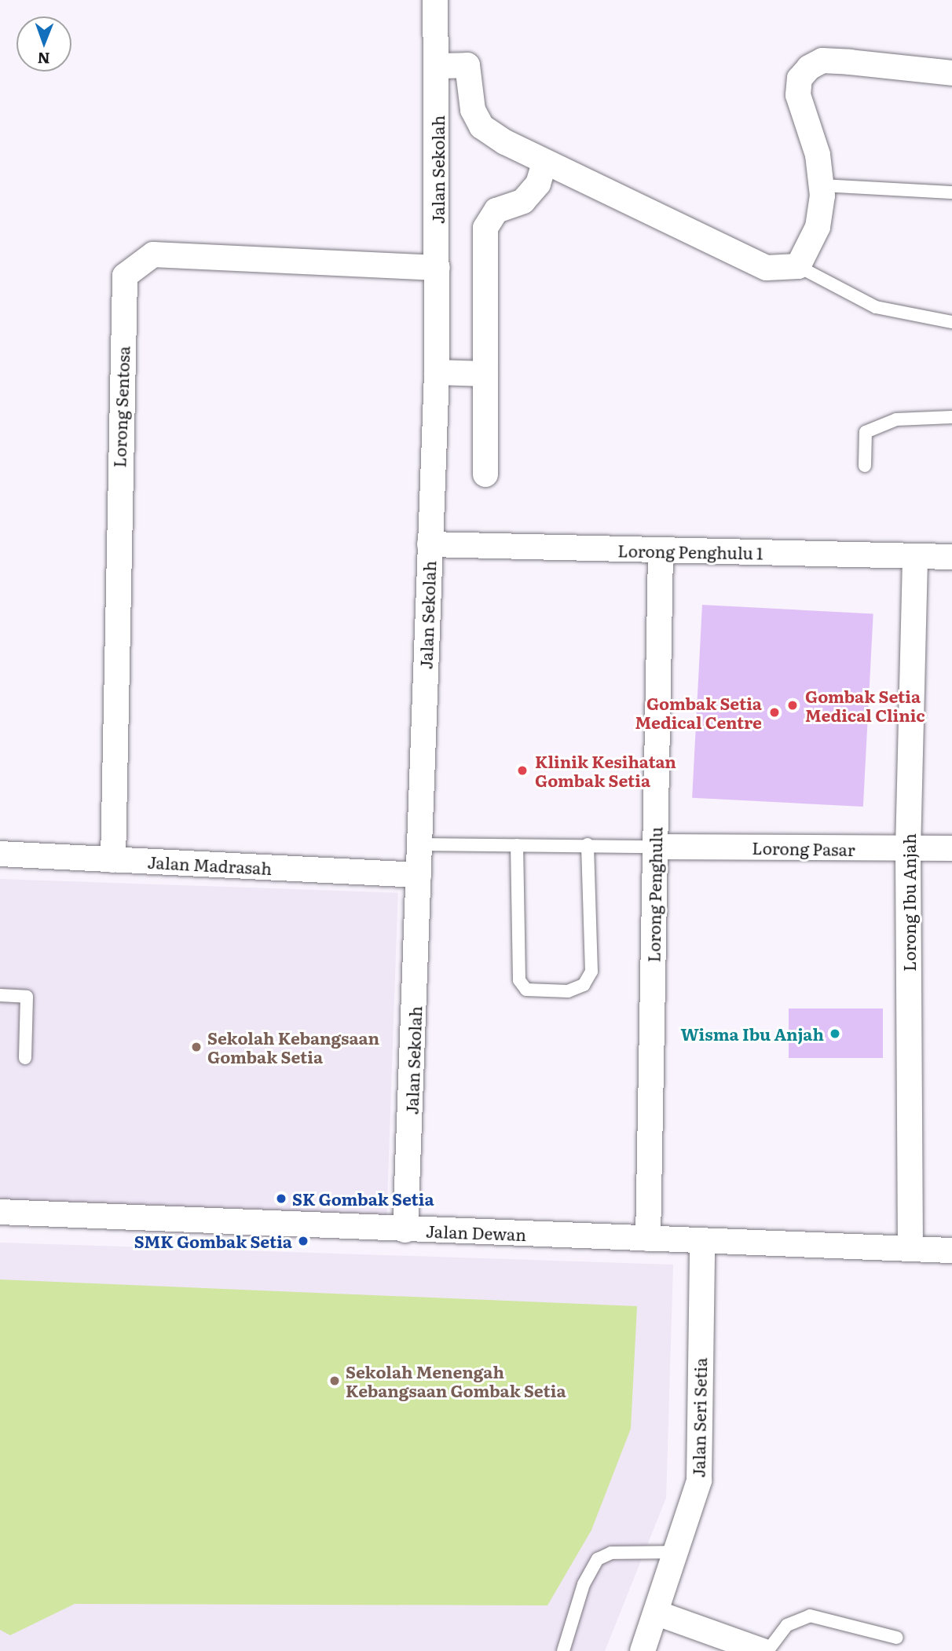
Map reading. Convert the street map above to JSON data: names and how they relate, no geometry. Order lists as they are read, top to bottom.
{
  "streets": {
    "street": [
      "Jalan Sekolah",
      "Lorong Sentosa",
      "Lorong Penghulu 1",
      "Lorong Pasar",
      "Jalan Madrasah",
      "Lorong Penghulu",
      "Lorong Ibu Anjah",
      "Jalan Dewan",
      "Jalan Seri Setia"
    ]
  },
  "crossings": [
    ["Jalan Sekolah", "Lorong Sentosa"],
    ["Jalan Sekolah", "Lorong Penghulu 1"],
    ["Jalan Sekolah", "Jalan Madrasah"],
    ["Jalan Sekolah", "Jalan Dewan"],
    ["Lorong Sentosa", "Jalan Madrasah"],
    ["Lorong Penghulu 1", "Lorong Penghulu"],
    ["Lorong Penghulu 1", "Lorong Ibu Anjah"],
    ["Lorong Pasar", "Lorong Penghulu"],
    ["Lorong Pasar", "Lorong Ibu Anjah"],
    ["Lorong Penghulu", "Jalan Dewan"],
    ["Lorong Ibu Anjah", "Jalan Dewan"],
    ["Jalan Dewan", "Jalan Seri Setia"]
  ],
  "places": [
    "Gombak Setia Medical Clinic",
    "Gombak Setia Medical Centre",
    "Klinik Kesihatan Gombak Setia",
    "Wisma Ibu Anjah",
    "Sekolah Kebangsaan Gombak Setia",
    "SK Gombak Setia",
    "SMK Gombak Setia",
    "Sekolah Menengah Kebangsaan Gombak Setia"
  ],
  "north": "bottom"
}
